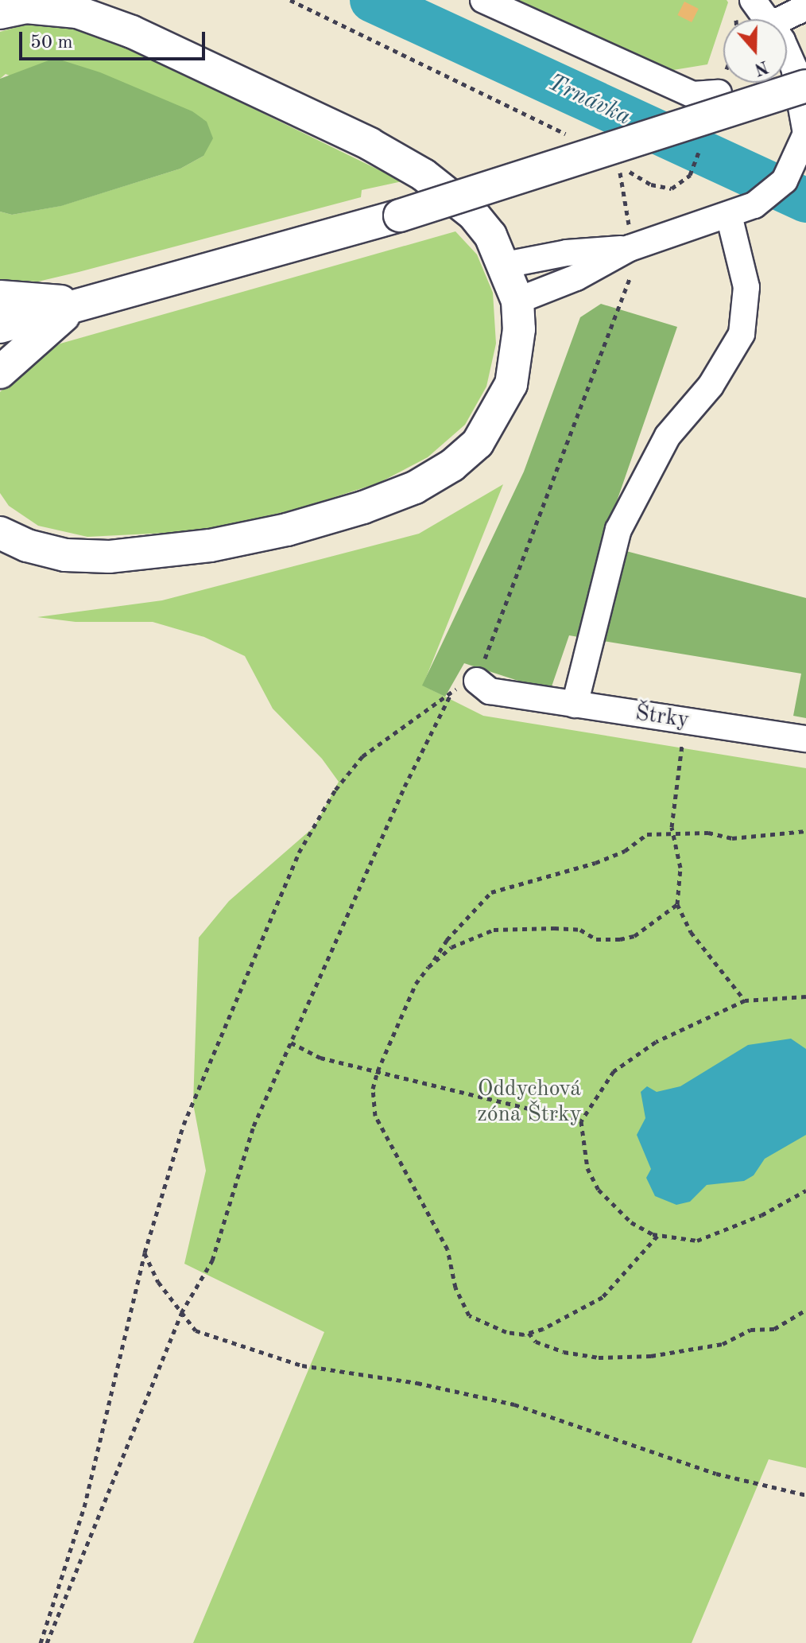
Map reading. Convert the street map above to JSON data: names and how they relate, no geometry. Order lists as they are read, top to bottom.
{
  "streets": {
    "street": ["Štrky"]
  },
  "water": ["Trnávka"],
  "parks": ["Oddychová zóna Štrky"],
  "scale_bar": "50 m",
  "north": "bottom"
}
